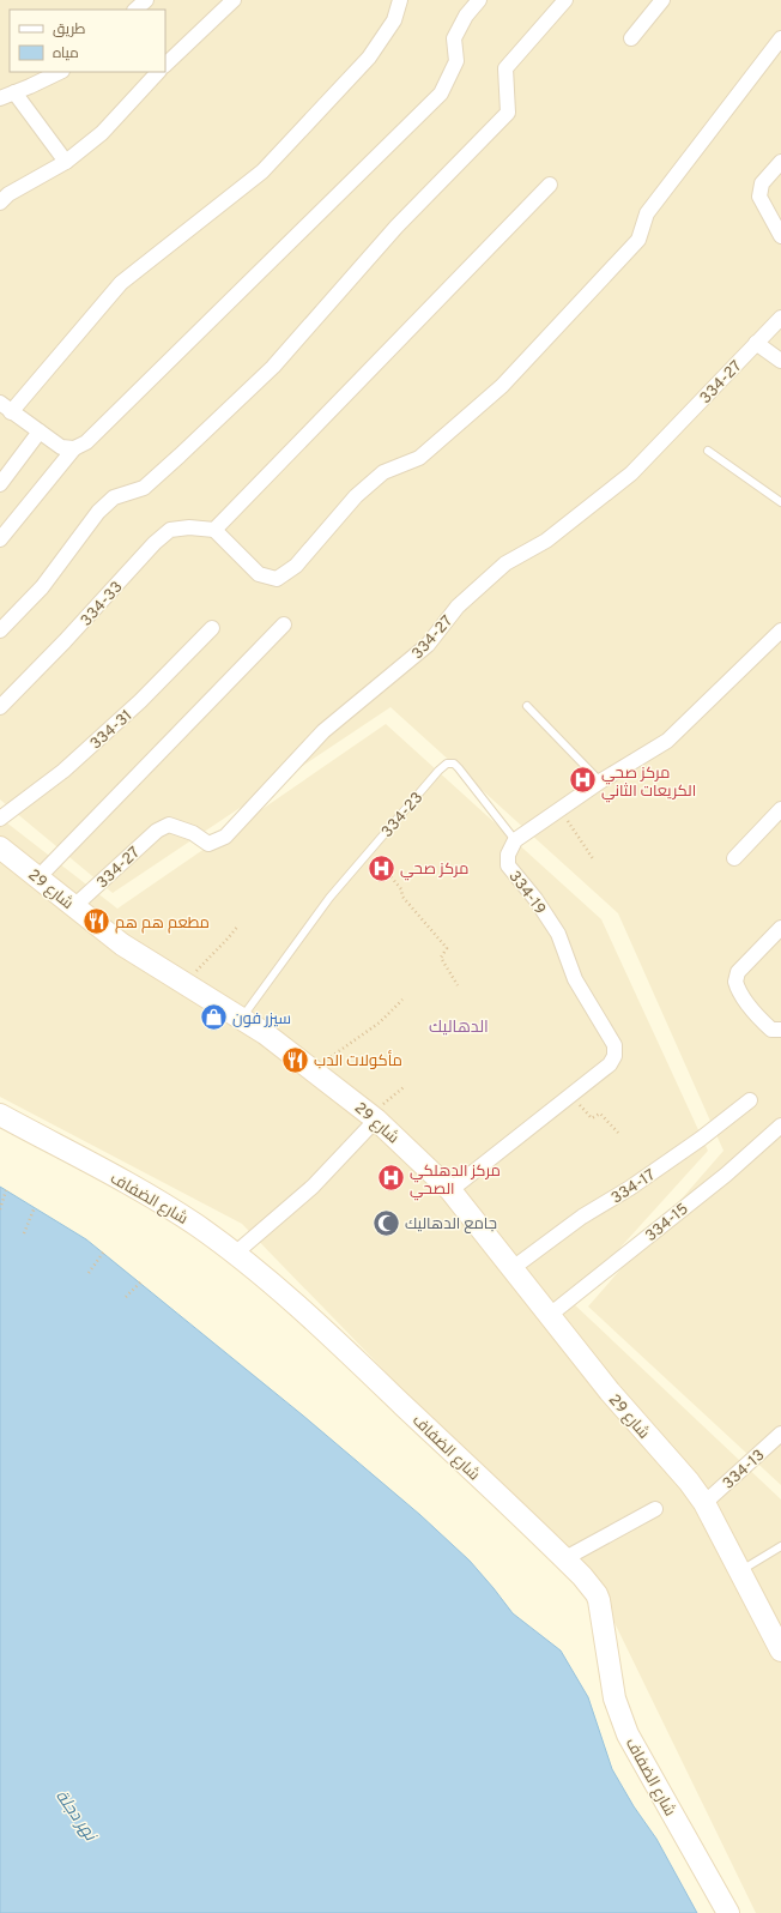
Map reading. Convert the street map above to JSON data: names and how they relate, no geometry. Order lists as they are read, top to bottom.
{
  "streets": {
    "street": [
      "334-27",
      "334-33",
      "334-31",
      "شارع 29",
      "334-19",
      "334-17",
      "شارع الضفاف",
      "334-15",
      "334-13"
    ],
    "lane": ["334-23"]
  },
  "crossings": [
    ["334-27", "شارع 29"],
    ["334-23", "شارع 29"],
    ["334-23", "334-19"],
    ["شارع 29", "334-19"],
    ["شارع 29", "334-17"],
    ["شارع 29", "334-15"],
    ["شارع 29", "334-13"]
  ],
  "districts": ["الدهاليك"],
  "water": ["نهر دجلة"],
  "places": {
    "hospital": ["مركز صحي الكريعات الثاني", "مركز صحي", "مركز الدهلكي الصحي"],
    "restaurant": ["مطعم هم هم", "مأكولات الدب"],
    "shop": ["سيزر فون"],
    "mosque": ["جامع الدهاليك"]
  },
  "legend": ["طريق", "مياه"]
}
